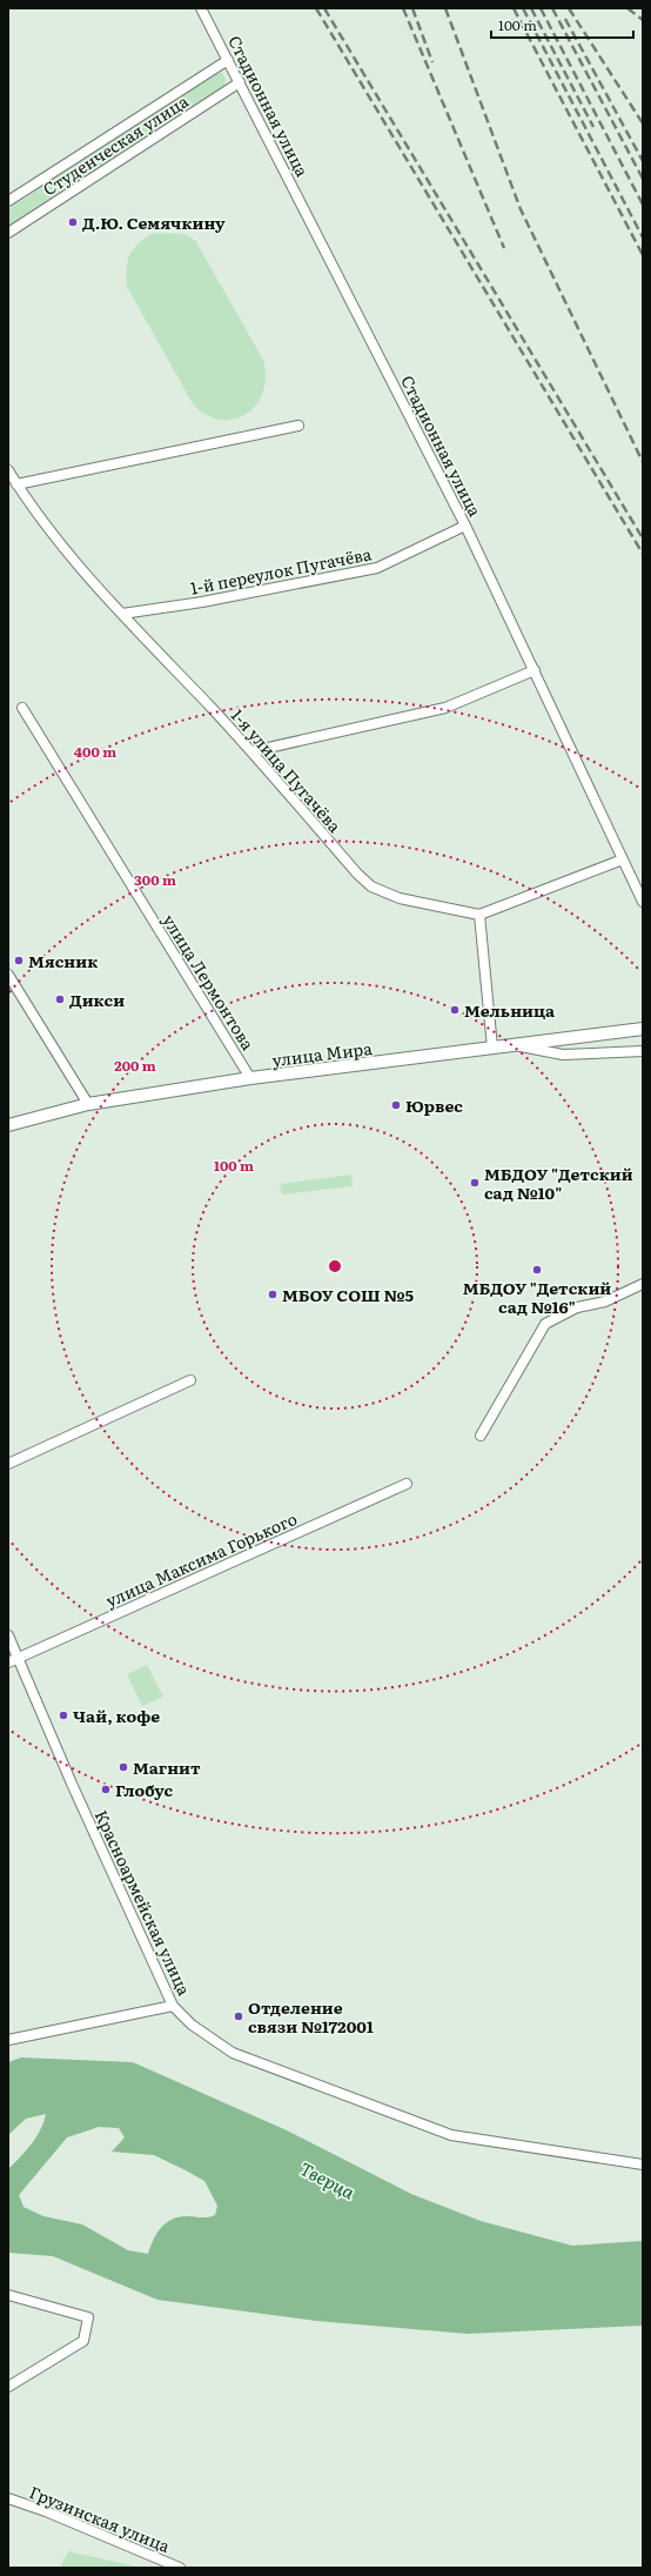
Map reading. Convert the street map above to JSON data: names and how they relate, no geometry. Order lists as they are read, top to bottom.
{
  "streets": {
    "main road": ["улица Мира"],
    "street": [
      "Стадионная улица",
      "Студенческая улица",
      "1-й переулок Пугачёва",
      "1-я улица Пугачёва",
      "улица Лермонтова",
      "улица Максима Горького",
      "Красноармейская улица",
      "Грузинская улица"
    ]
  },
  "crossings": [
    ["Стадионная улица", "Студенческая улица"],
    ["Стадионная улица", "1-й переулок Пугачёва"],
    ["1-й переулок Пугачёва", "1-я улица Пугачёва"],
    ["улица Лермонтова", "улица Мира"],
    ["улица Максима Горького", "Красноармейская улица"]
  ],
  "water": ["Тверца"],
  "places": [
    "Д.Ю. Семячкину",
    "Мясник",
    "Дикси",
    "Мельница",
    "Юрвес",
    "МБДОУ \"Детский сад №10\"",
    "МБДОУ \"Детский сад №16\"",
    "МБОУ СОШ №5",
    "Чай, кофе",
    "Магнит",
    "Глобус",
    "Отделение связи №172001"
  ],
  "scale_bar": "100 m",
  "rings": [
    "400 m",
    "300 m",
    "200 m",
    "100 m"
  ]
}
